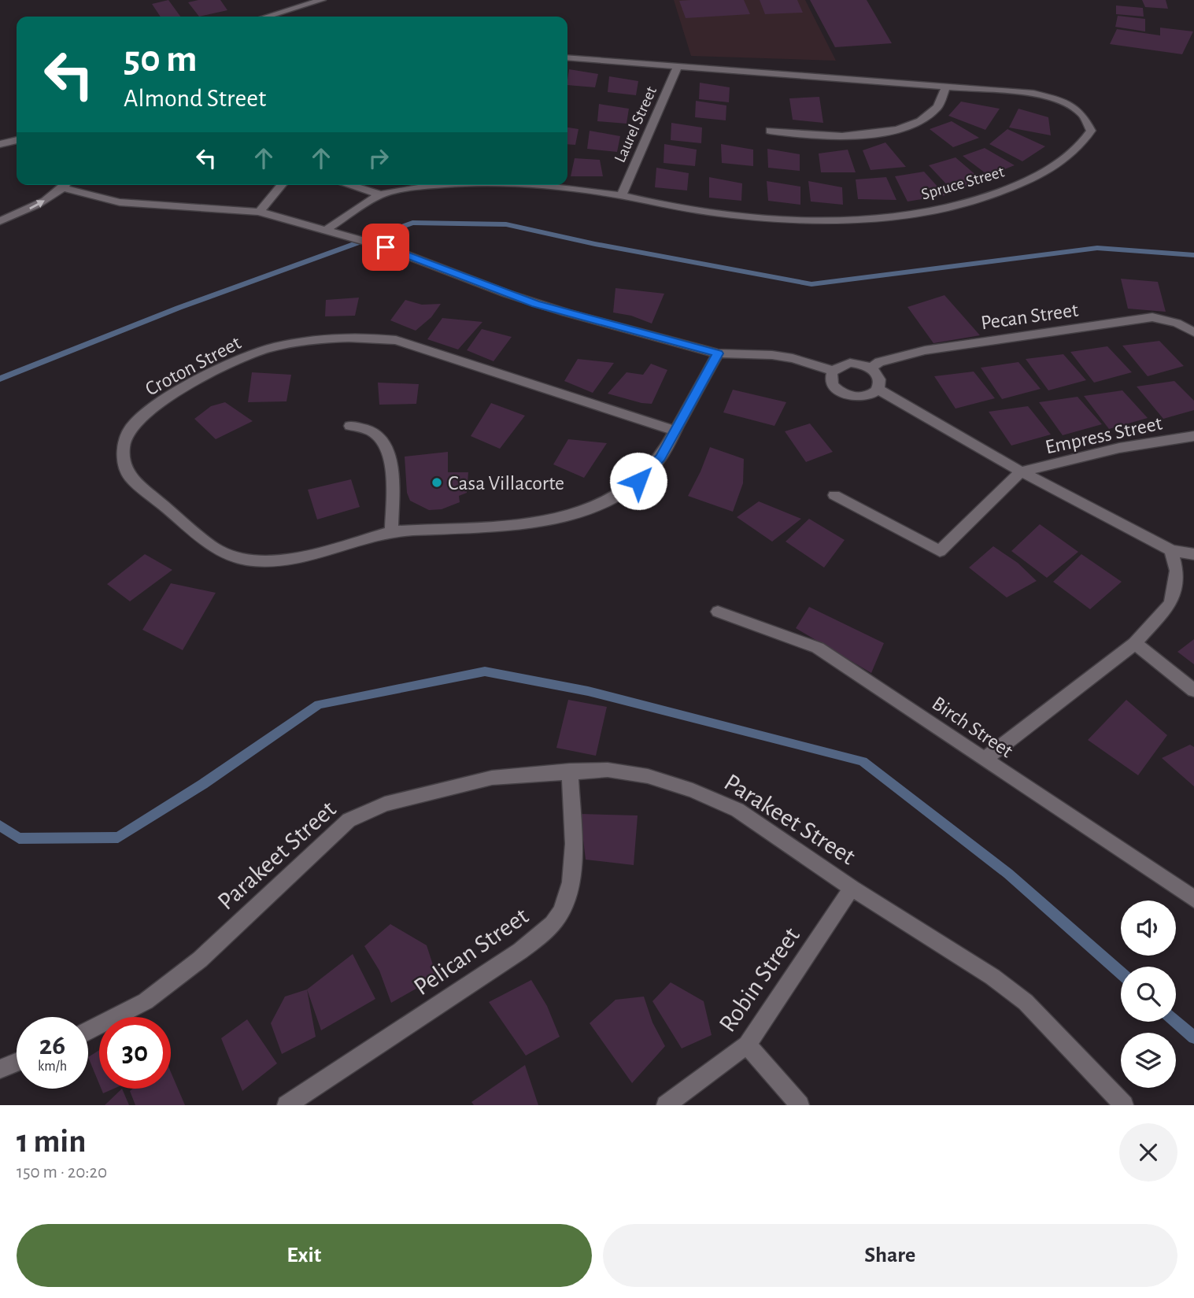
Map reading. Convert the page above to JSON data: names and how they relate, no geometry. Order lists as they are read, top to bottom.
{
  "streets": {
    "street": [
      "Laurel Street",
      "Spruce Street",
      "Pecan Street",
      "Croton Street",
      "Empress Street",
      "Birch Street",
      "Parakeet Street",
      "Pelican Street",
      "Robin Street"
    ]
  },
  "crossings": [
    ["Laurel Street", "Spruce Street"],
    ["Parakeet Street", "Pelican Street"],
    ["Parakeet Street", "Robin Street"]
  ],
  "places": ["Casa Villacorte"],
  "page": {
    "turn": ["50 m", "Almond Street"],
    "speed": "26 km/h",
    "limit": "30",
    "heading": ["1 min", "150 m · 20:20"],
    "buttons": ["Exit", "Share"]
  }
}
